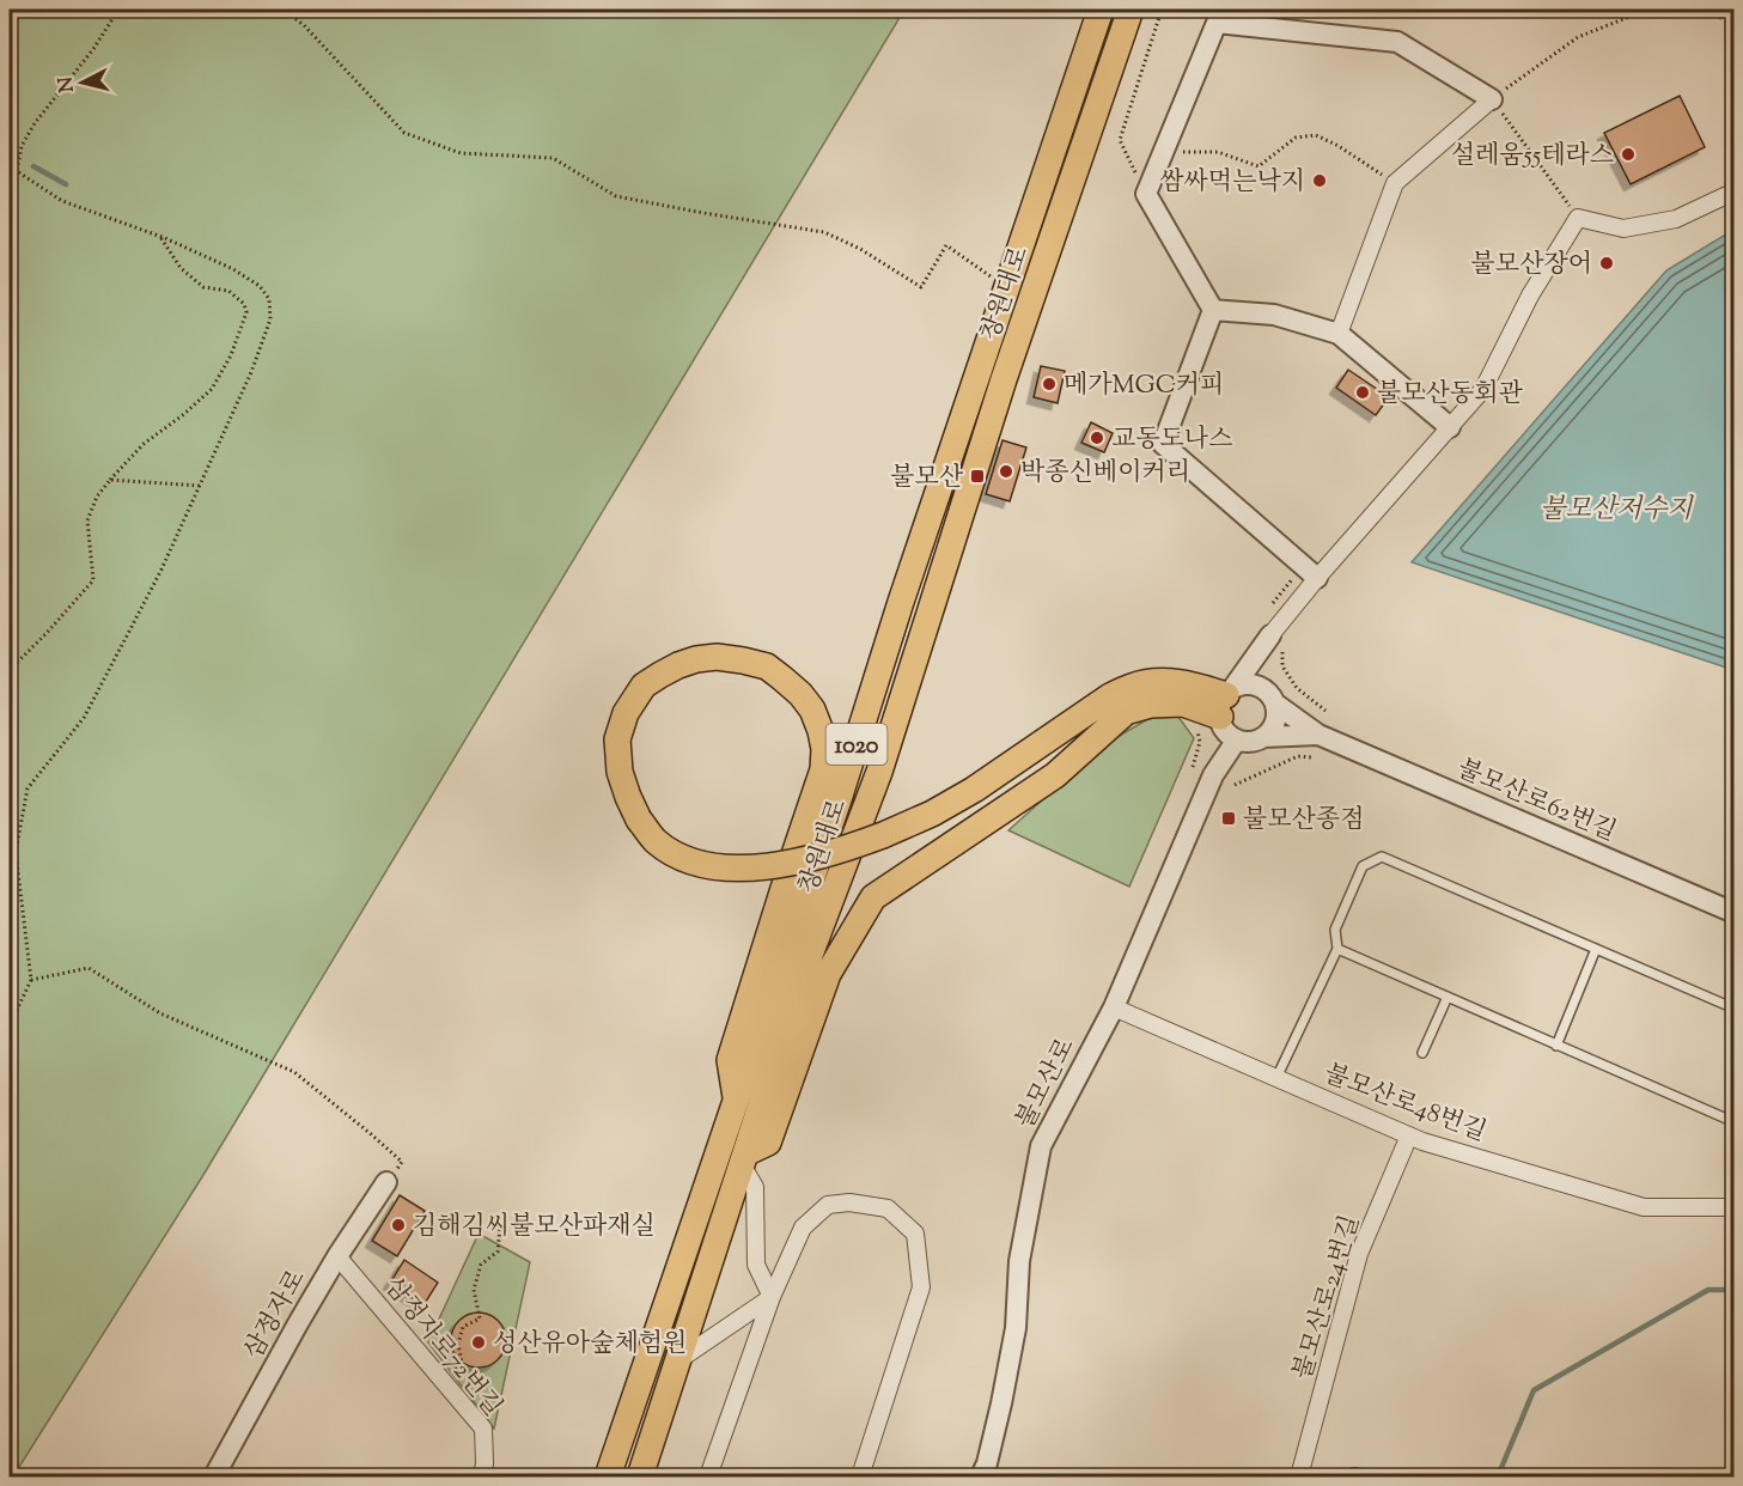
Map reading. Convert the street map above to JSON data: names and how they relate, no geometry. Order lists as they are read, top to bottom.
{
  "streets": {
    "main road": ["창원대로", "1020"],
    "street": [
      "불모산로62번길",
      "불모산로",
      "불모산로48번길",
      "불모산로24번길",
      "삼정자로",
      "삼정자로72번길"
    ]
  },
  "crossings": [
    ["불모산로", "불모산로48번길"],
    ["불모산로48번길", "불모산로24번길"],
    ["삼정자로", "삼정자로72번길"]
  ],
  "water": ["불모산저수지"],
  "places": {
    "other": [
      "설레움55테라스",
      "쌈싸먹는낙지",
      "불모산장어",
      "메가MGC커피",
      "불모산동회관",
      "교동도나스",
      "박종신베이커리",
      "김해김씨불모산파재실",
      "성산유아숲체험원"
    ],
    "transit": ["불모산", "불모산종점"]
  },
  "north": "left"
}
